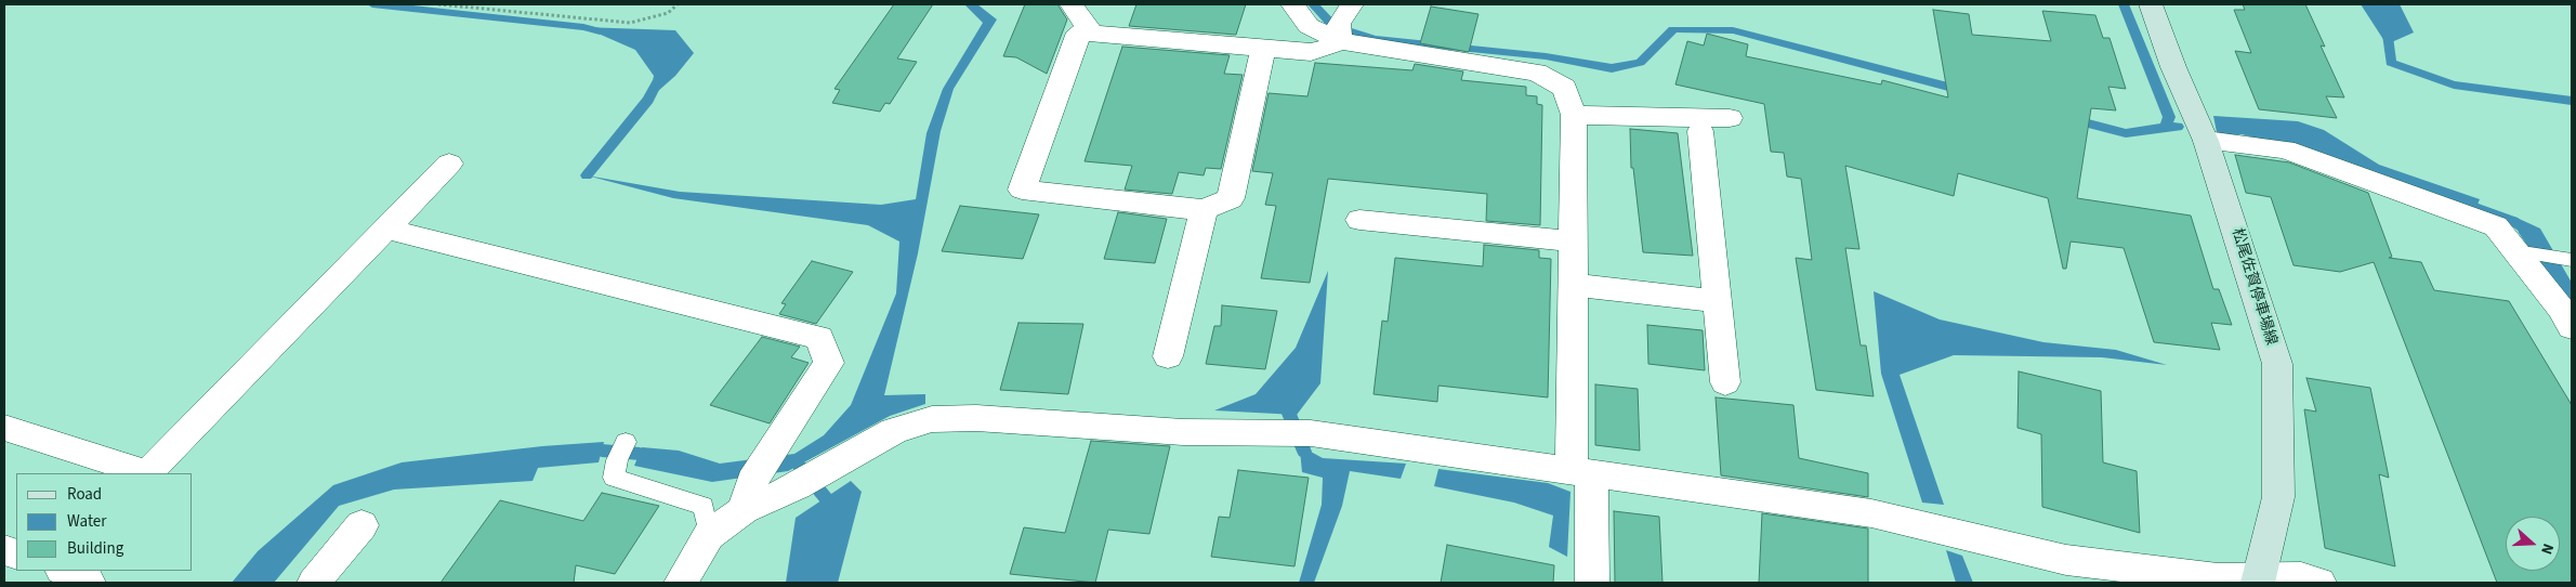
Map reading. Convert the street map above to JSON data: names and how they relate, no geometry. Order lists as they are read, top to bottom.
{
  "streets": {
    "main road": ["松尾佐賀停車場線"]
  },
  "legend": ["Road", "Water", "Building"],
  "north": "right"
}
